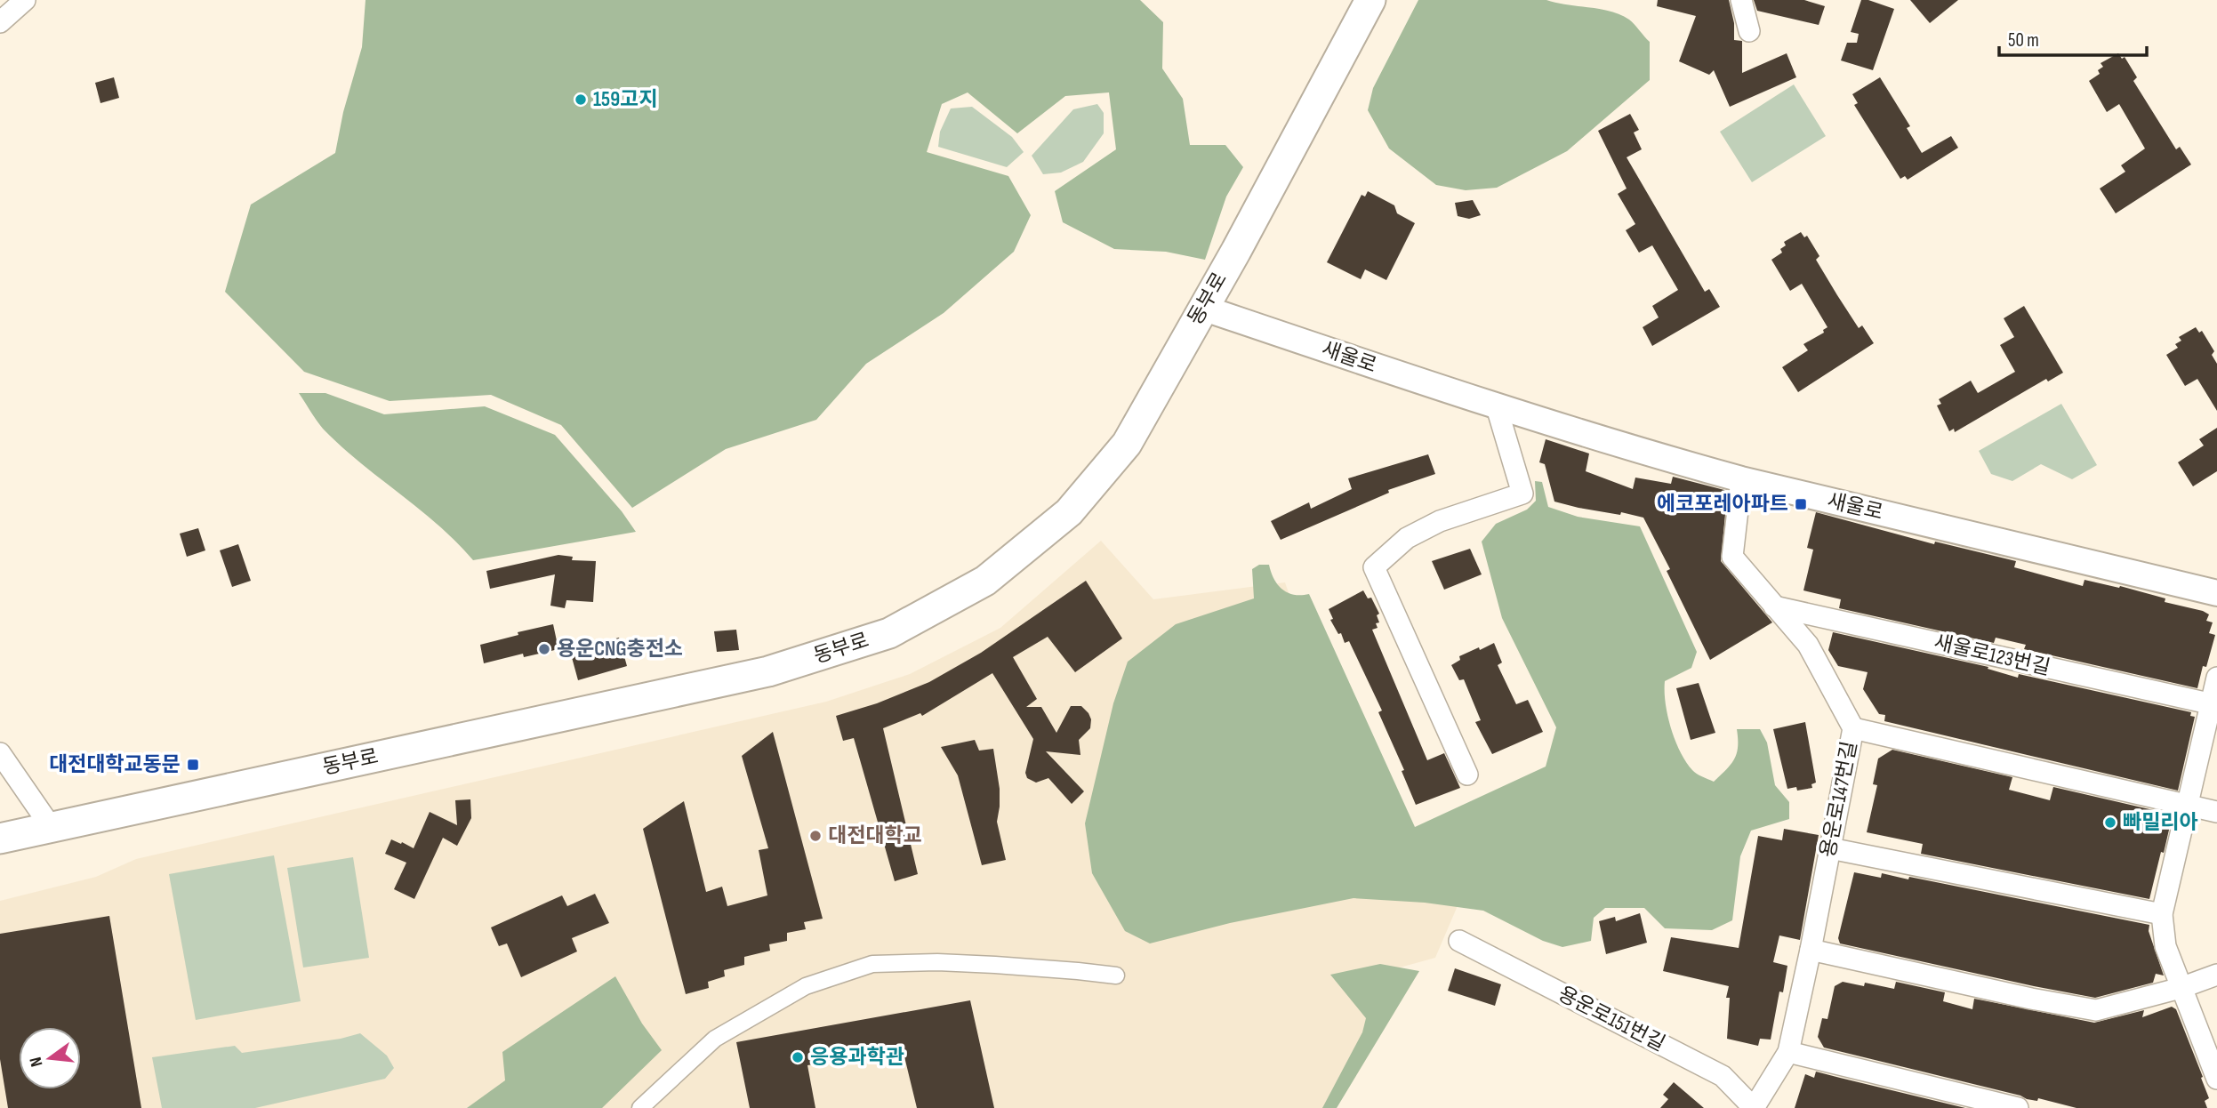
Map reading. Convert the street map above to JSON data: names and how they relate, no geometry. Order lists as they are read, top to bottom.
{
  "streets": {
    "main road": ["동부로"],
    "street": [
      "새울로",
      "새울로123번길",
      "용운로147번길",
      "용운로151번길"
    ]
  },
  "crossings": [
    ["동부로", "새울로"],
    ["새울로", "용운로147번길"],
    ["새울로123번길", "용운로147번길"],
    ["용운로147번길", "용운로151번길"]
  ],
  "places": {
    "other": [
      "159고지",
      "용운CNG충전소",
      "빠밀리아",
      "대전대학교",
      "응용과학관"
    ],
    "transit": ["에코포레아파트", "대전대학교동문"]
  },
  "scale_bar": "50 m",
  "north": "left"
}
